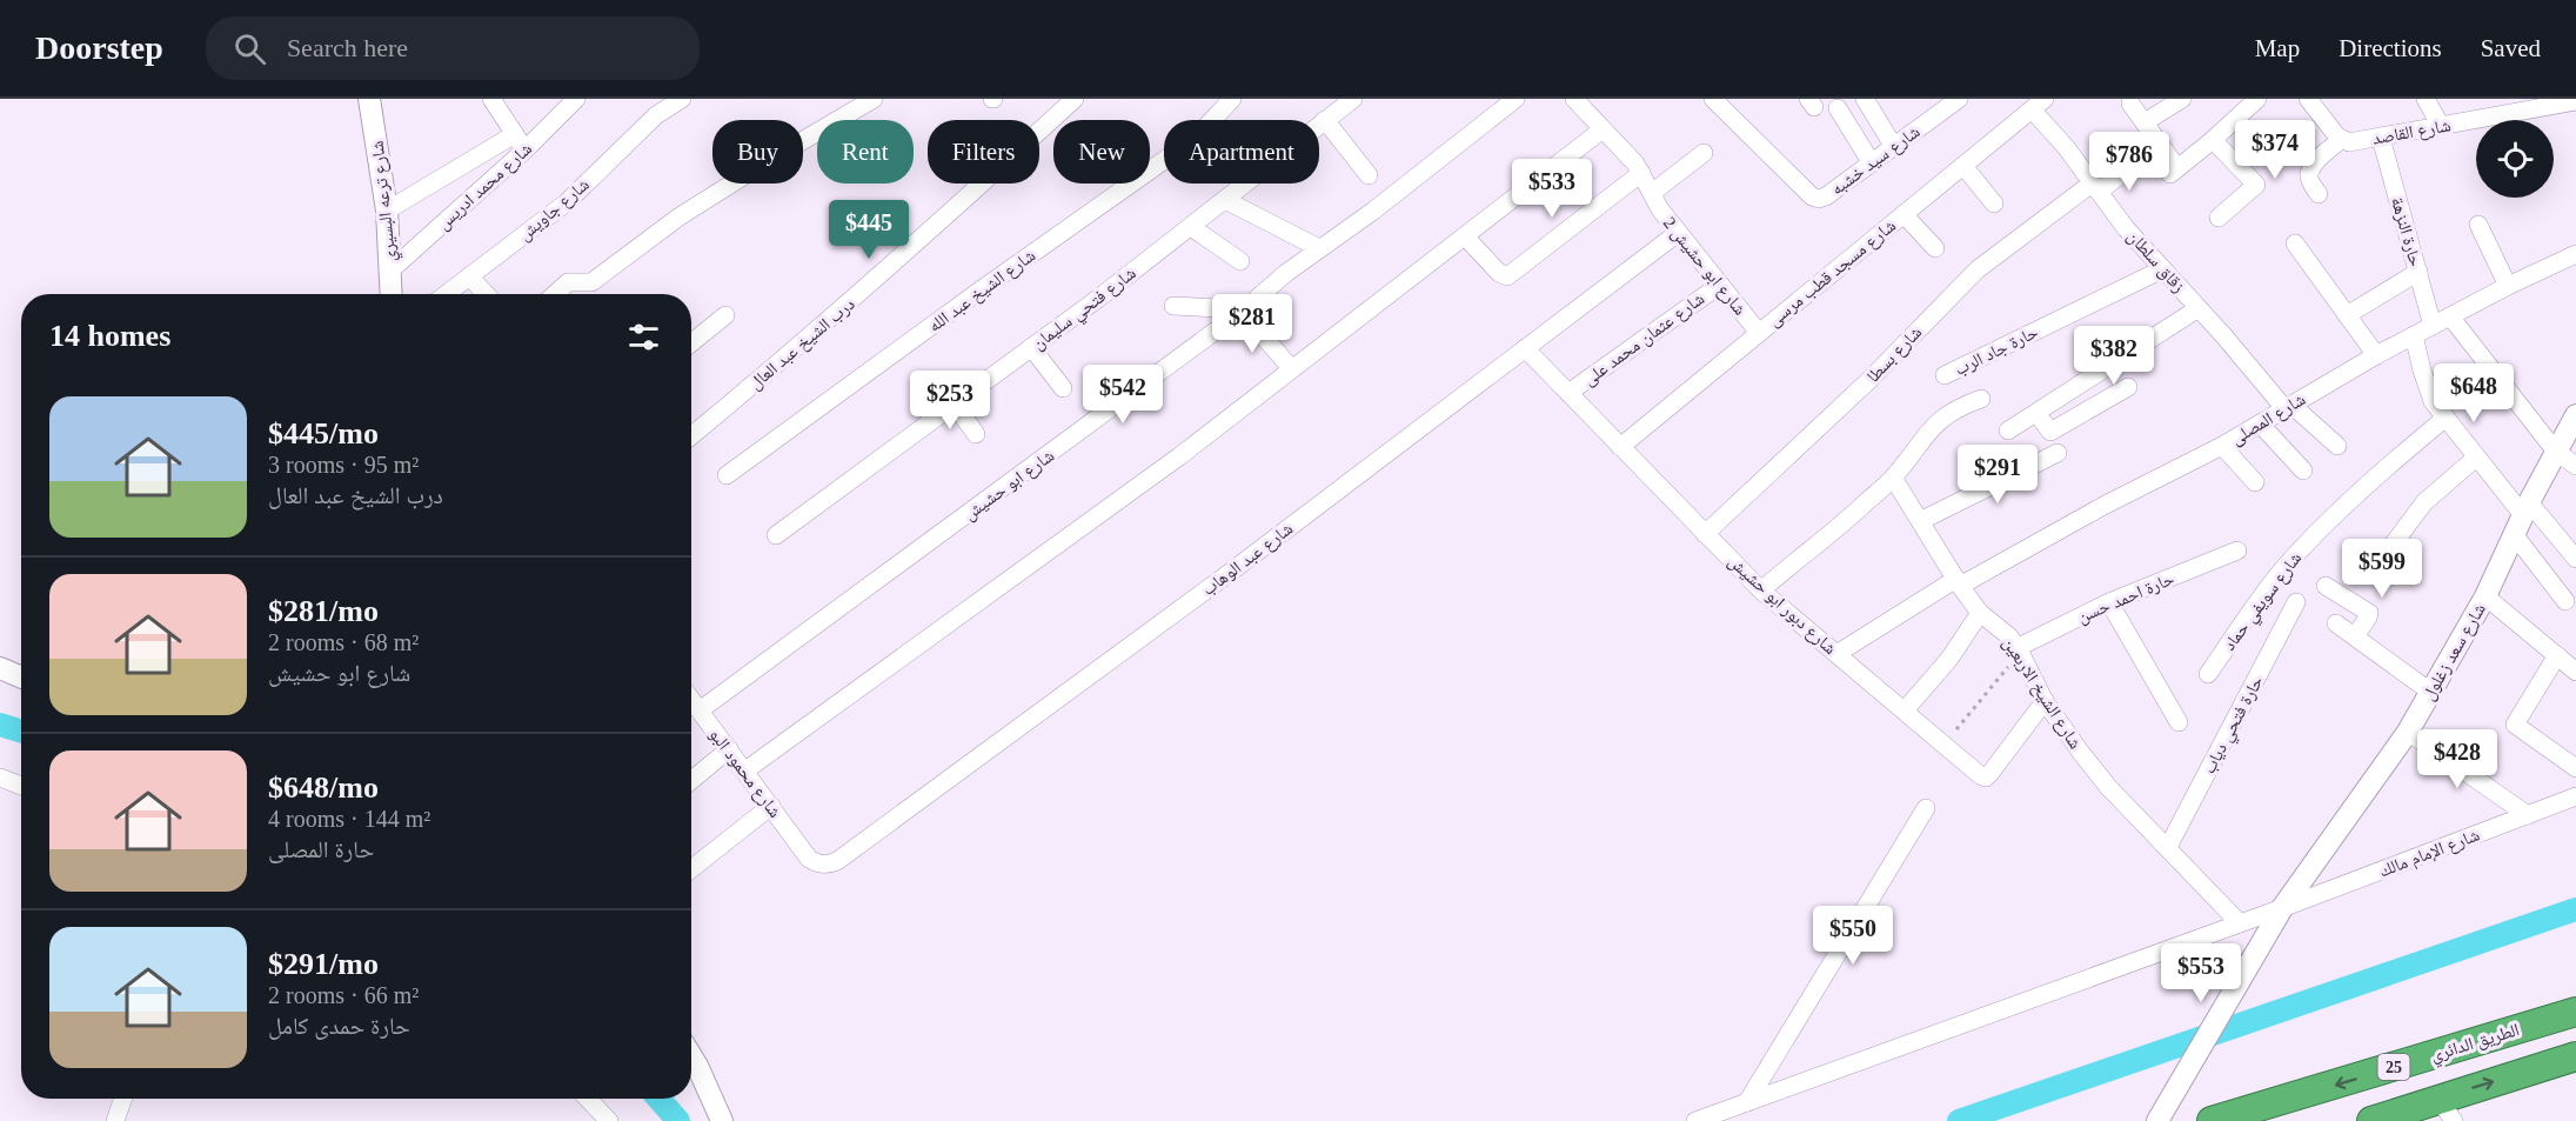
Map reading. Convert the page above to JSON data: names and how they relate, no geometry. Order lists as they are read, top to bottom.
{
  "streets": {
    "highway": ["الطريق الدائري", "25"],
    "street": [
      "شارع القاصد",
      "شارع سيد خشبه",
      "شارع محمد ادريس",
      "شارع ترعه البسيري",
      "شارع جاويش",
      "حارة النزهة",
      "زقاق سلطان",
      "شارع ابو حشيش 2",
      "شارع مسجد قطب مرسى",
      "شارع الشيخ عبد الله",
      "شارع فتحي سليمان",
      "شارع عثمان محمد على",
      "درب الشيخ عبد العال",
      "حارة جاد الرب",
      "شارع بسطا",
      "شارع المصلى",
      "شارع ابو حشيش",
      "شارع عبد الوهاب",
      "حارة احمد حسن",
      "شارع سويفي حماد",
      "شارع دبور ابو حشيش",
      "شارع سعد زغلول",
      "شارع الشيخ الاربعين",
      "حارة فتحي دياب",
      "شارع محمود البو",
      "شارع الإمام مالك"
    ]
  },
  "crossings": [
    ["شارع القاصد", "حارة النزهة"],
    ["شارع محمد ادريس", "شارع ترعه البسيري"],
    ["حارة النزهة", "شارع المصلى"],
    ["زقاق سلطان", "شارع مسجد قطب مرسى"],
    ["زقاق سلطان", "حارة جاد الرب"],
    ["زقاق سلطان", "شارع بسطا"],
    ["زقاق سلطان", "شارع المصلى"],
    ["شارع ابو حشيش 2", "شارع مسجد قطب مرسى"],
    ["شارع ابو حشيش 2", "شارع عثمان محمد على"],
    ["شارع ابو حشيش 2", "شارع عبد الوهاب"],
    ["شارع مسجد قطب مرسى", "شارع دبور ابو حشيش"],
    ["شارع عثمان محمد على", "شارع دبور ابو حشيش"],
    ["شارع بسطا", "شارع دبور ابو حشيش"],
    ["شارع المصلى", "شارع دبور ابو حشيش"],
    ["شارع المصلى", "شارع الشيخ الاربعين"],
    ["شارع ابو حشيش", "شارع محمود البو"],
    ["شارع عبد الوهاب", "شارع دبور ابو حشيش"],
    ["شارع عبد الوهاب", "شارع محمود البو"],
    ["حارة احمد حسن", "شارع الشيخ الاربعين"],
    ["شارع دبور ابو حشيش", "شارع الشيخ الاربعين"],
    ["شارع سعد زغلول", "شارع الإمام مالك"],
    ["شارع الشيخ الاربعين", "حارة فتحي دياب"],
    ["شارع الشيخ الاربعين", "شارع الإمام مالك"]
  ],
  "page": {
    "header": "Doorstep",
    "search": "Search here",
    "nav": ["Map", "Directions", "Saved"],
    "price": [
      "$374",
      "$786",
      "$533",
      "$445",
      "$281",
      "$382",
      "$648",
      "$542",
      "$253",
      "$291",
      "$599",
      "$428",
      "$550",
      "$553"
    ],
    "chip": [
      "Buy",
      "Rent",
      "Filters",
      "New",
      "Apartment"
    ],
    "heading": "14 homes",
    "list": [
      {
        "name": "$445/mo",
        "note": "3 rooms · 95 m² · درب الشيخ عبد العال"
      },
      {
        "name": "$281/mo",
        "note": "2 rooms · 68 m² · شارع ابو حشيش"
      },
      {
        "name": "$648/mo",
        "note": "4 rooms · 144 m² · حارة المصلى"
      },
      {
        "name": "$291/mo",
        "note": "2 rooms · 66 m² · حارة حمدى كامل"
      }
    ]
  }
}
